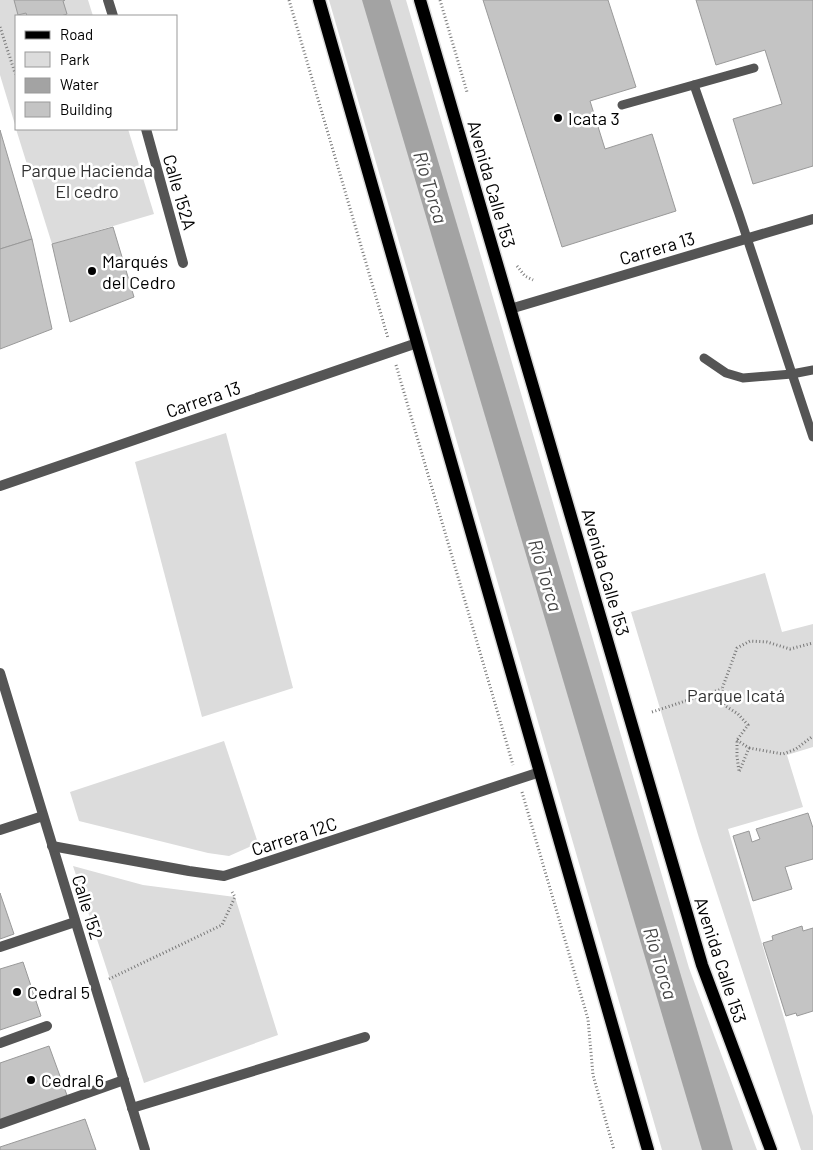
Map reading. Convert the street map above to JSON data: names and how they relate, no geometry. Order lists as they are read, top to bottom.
{
  "streets": {
    "main road": ["Avenida Calle 153"],
    "street": [
      "Calle 152A",
      "Carrera 13",
      "Carrera 12C",
      "Calle 152"
    ]
  },
  "crossings": [
    ["Avenida Calle 153", "Carrera 13"],
    ["Carrera 12C", "Calle 152"]
  ],
  "water": ["Río Torca"],
  "parks": ["Parque Hacienda El cedro", "Parque Icatá"],
  "places": [
    "Icata 3",
    "Marqués del Cedro",
    "Cedral 5",
    "Cedral 6"
  ],
  "legend": [
    "Road",
    "Park",
    "Water",
    "Building"
  ]
}
